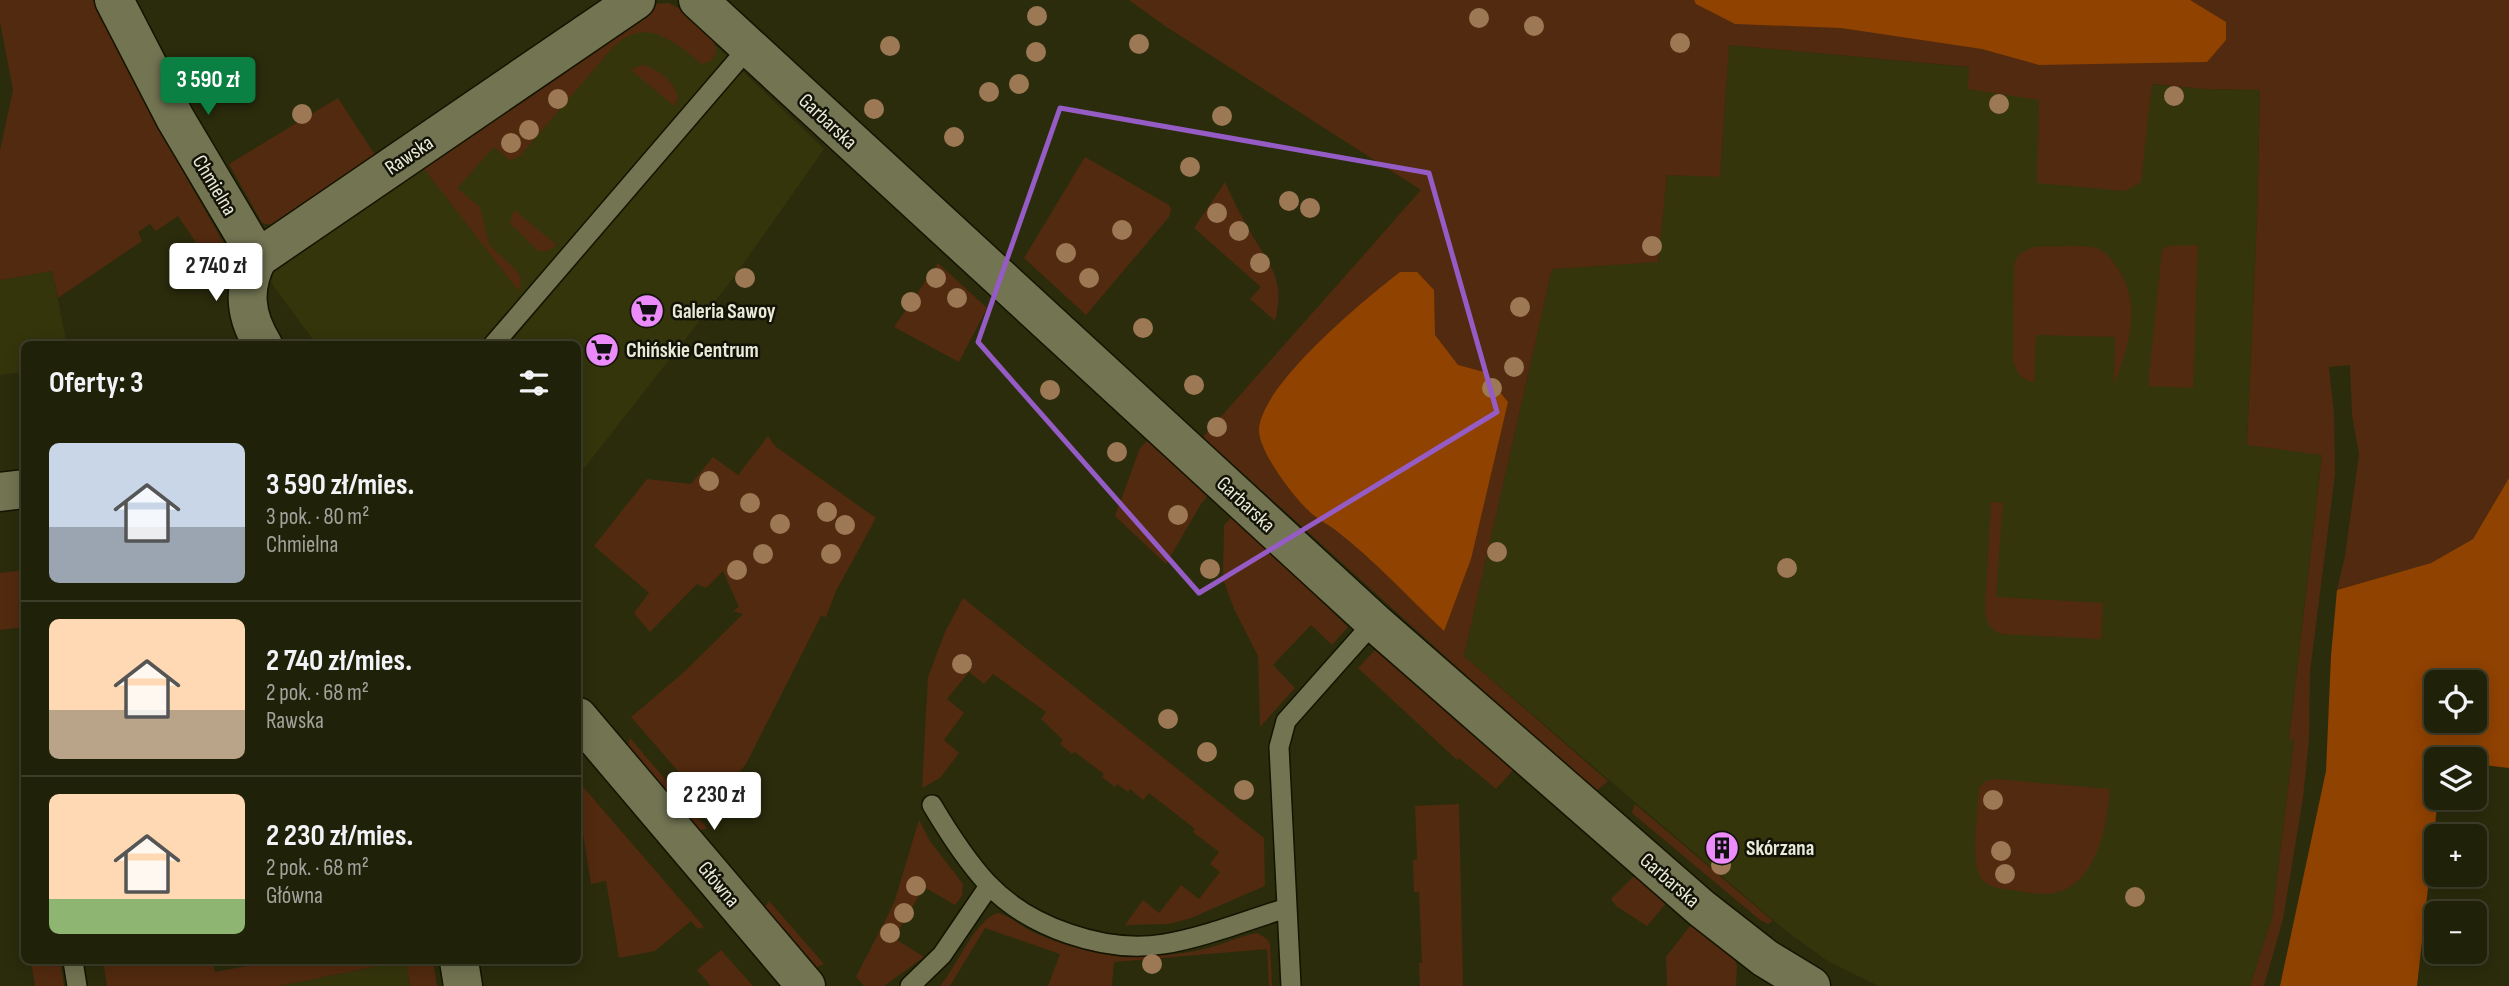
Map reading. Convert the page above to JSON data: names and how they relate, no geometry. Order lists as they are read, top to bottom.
{
  "streets": {
    "street": [
      "Garbarska",
      "Rawska",
      "Chmielna",
      "Główna"
    ]
  },
  "crossings": [
    ["Rawska", "Chmielna"]
  ],
  "places": {
    "supermarket": ["Galeria Sawoy", "Chińskie Centrum"],
    "building": ["Skórzana"]
  },
  "page": {
    "price": ["3 590 zł", "2 740 zł", "2 230 zł"],
    "heading": "Oferty: 3",
    "list": [
      {
        "name": "3 590 zł/mies.",
        "note": "3 pok. · 80 m² · Chmielna"
      },
      {
        "name": "2 740 zł/mies.",
        "note": "2 pok. · 68 m² · Rawska"
      },
      {
        "name": "2 230 zł/mies.",
        "note": "2 pok. · 68 m² · Główna"
      }
    ],
    "map_buttons": ["+", "−"]
  }
}
